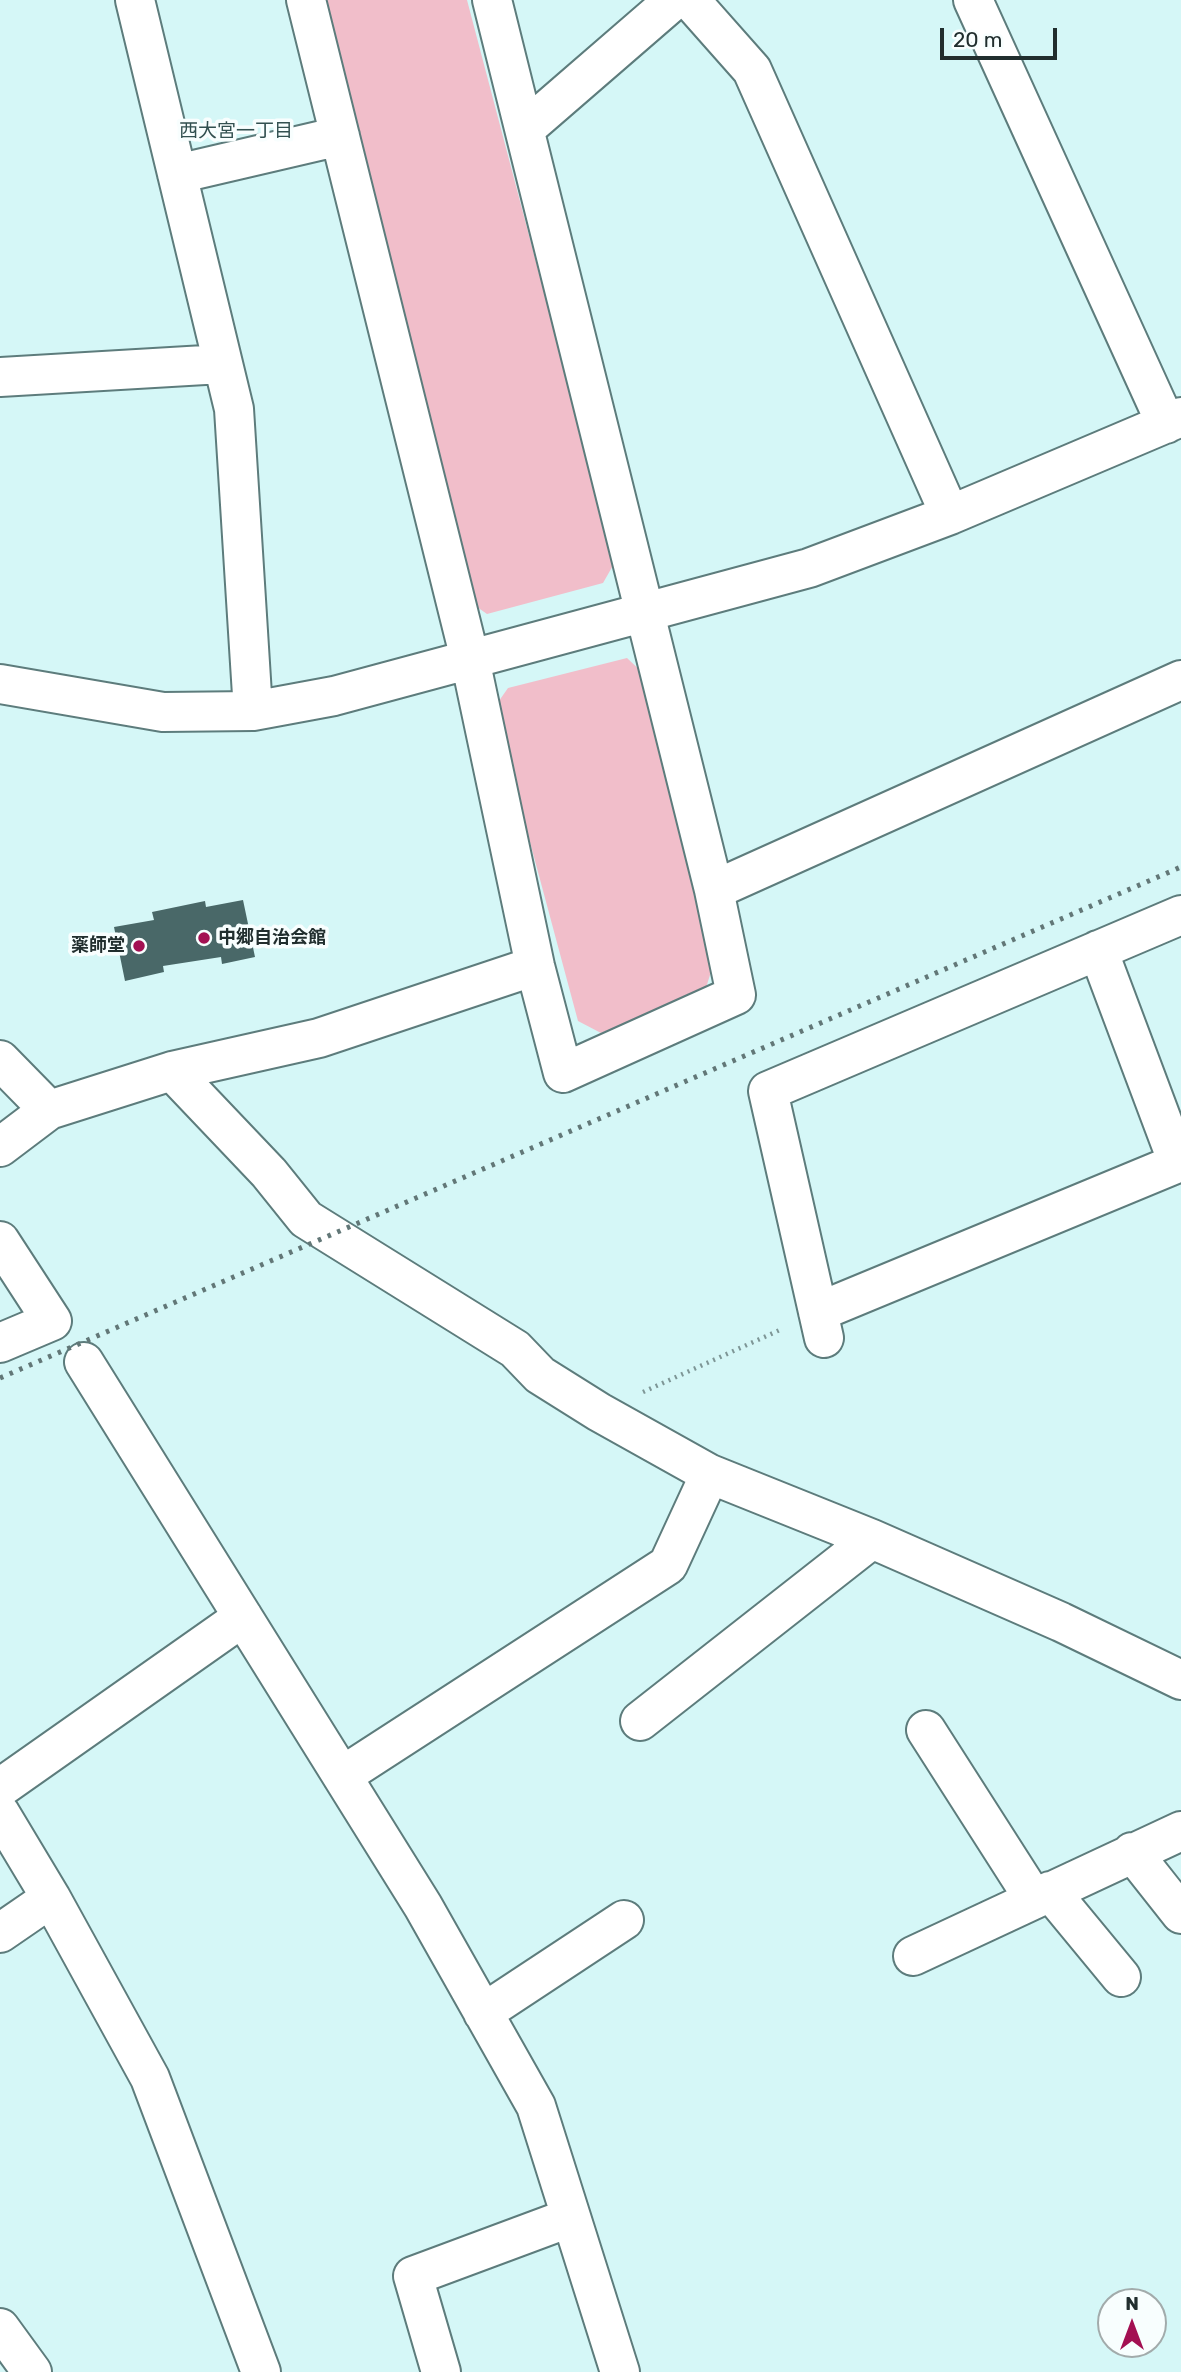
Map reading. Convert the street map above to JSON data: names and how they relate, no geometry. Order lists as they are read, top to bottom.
{
  "districts": ["西大宮一丁目"],
  "places": ["中郷自治会館", "薬師堂"],
  "scale_bar": "20 m",
  "north": "top"
}
